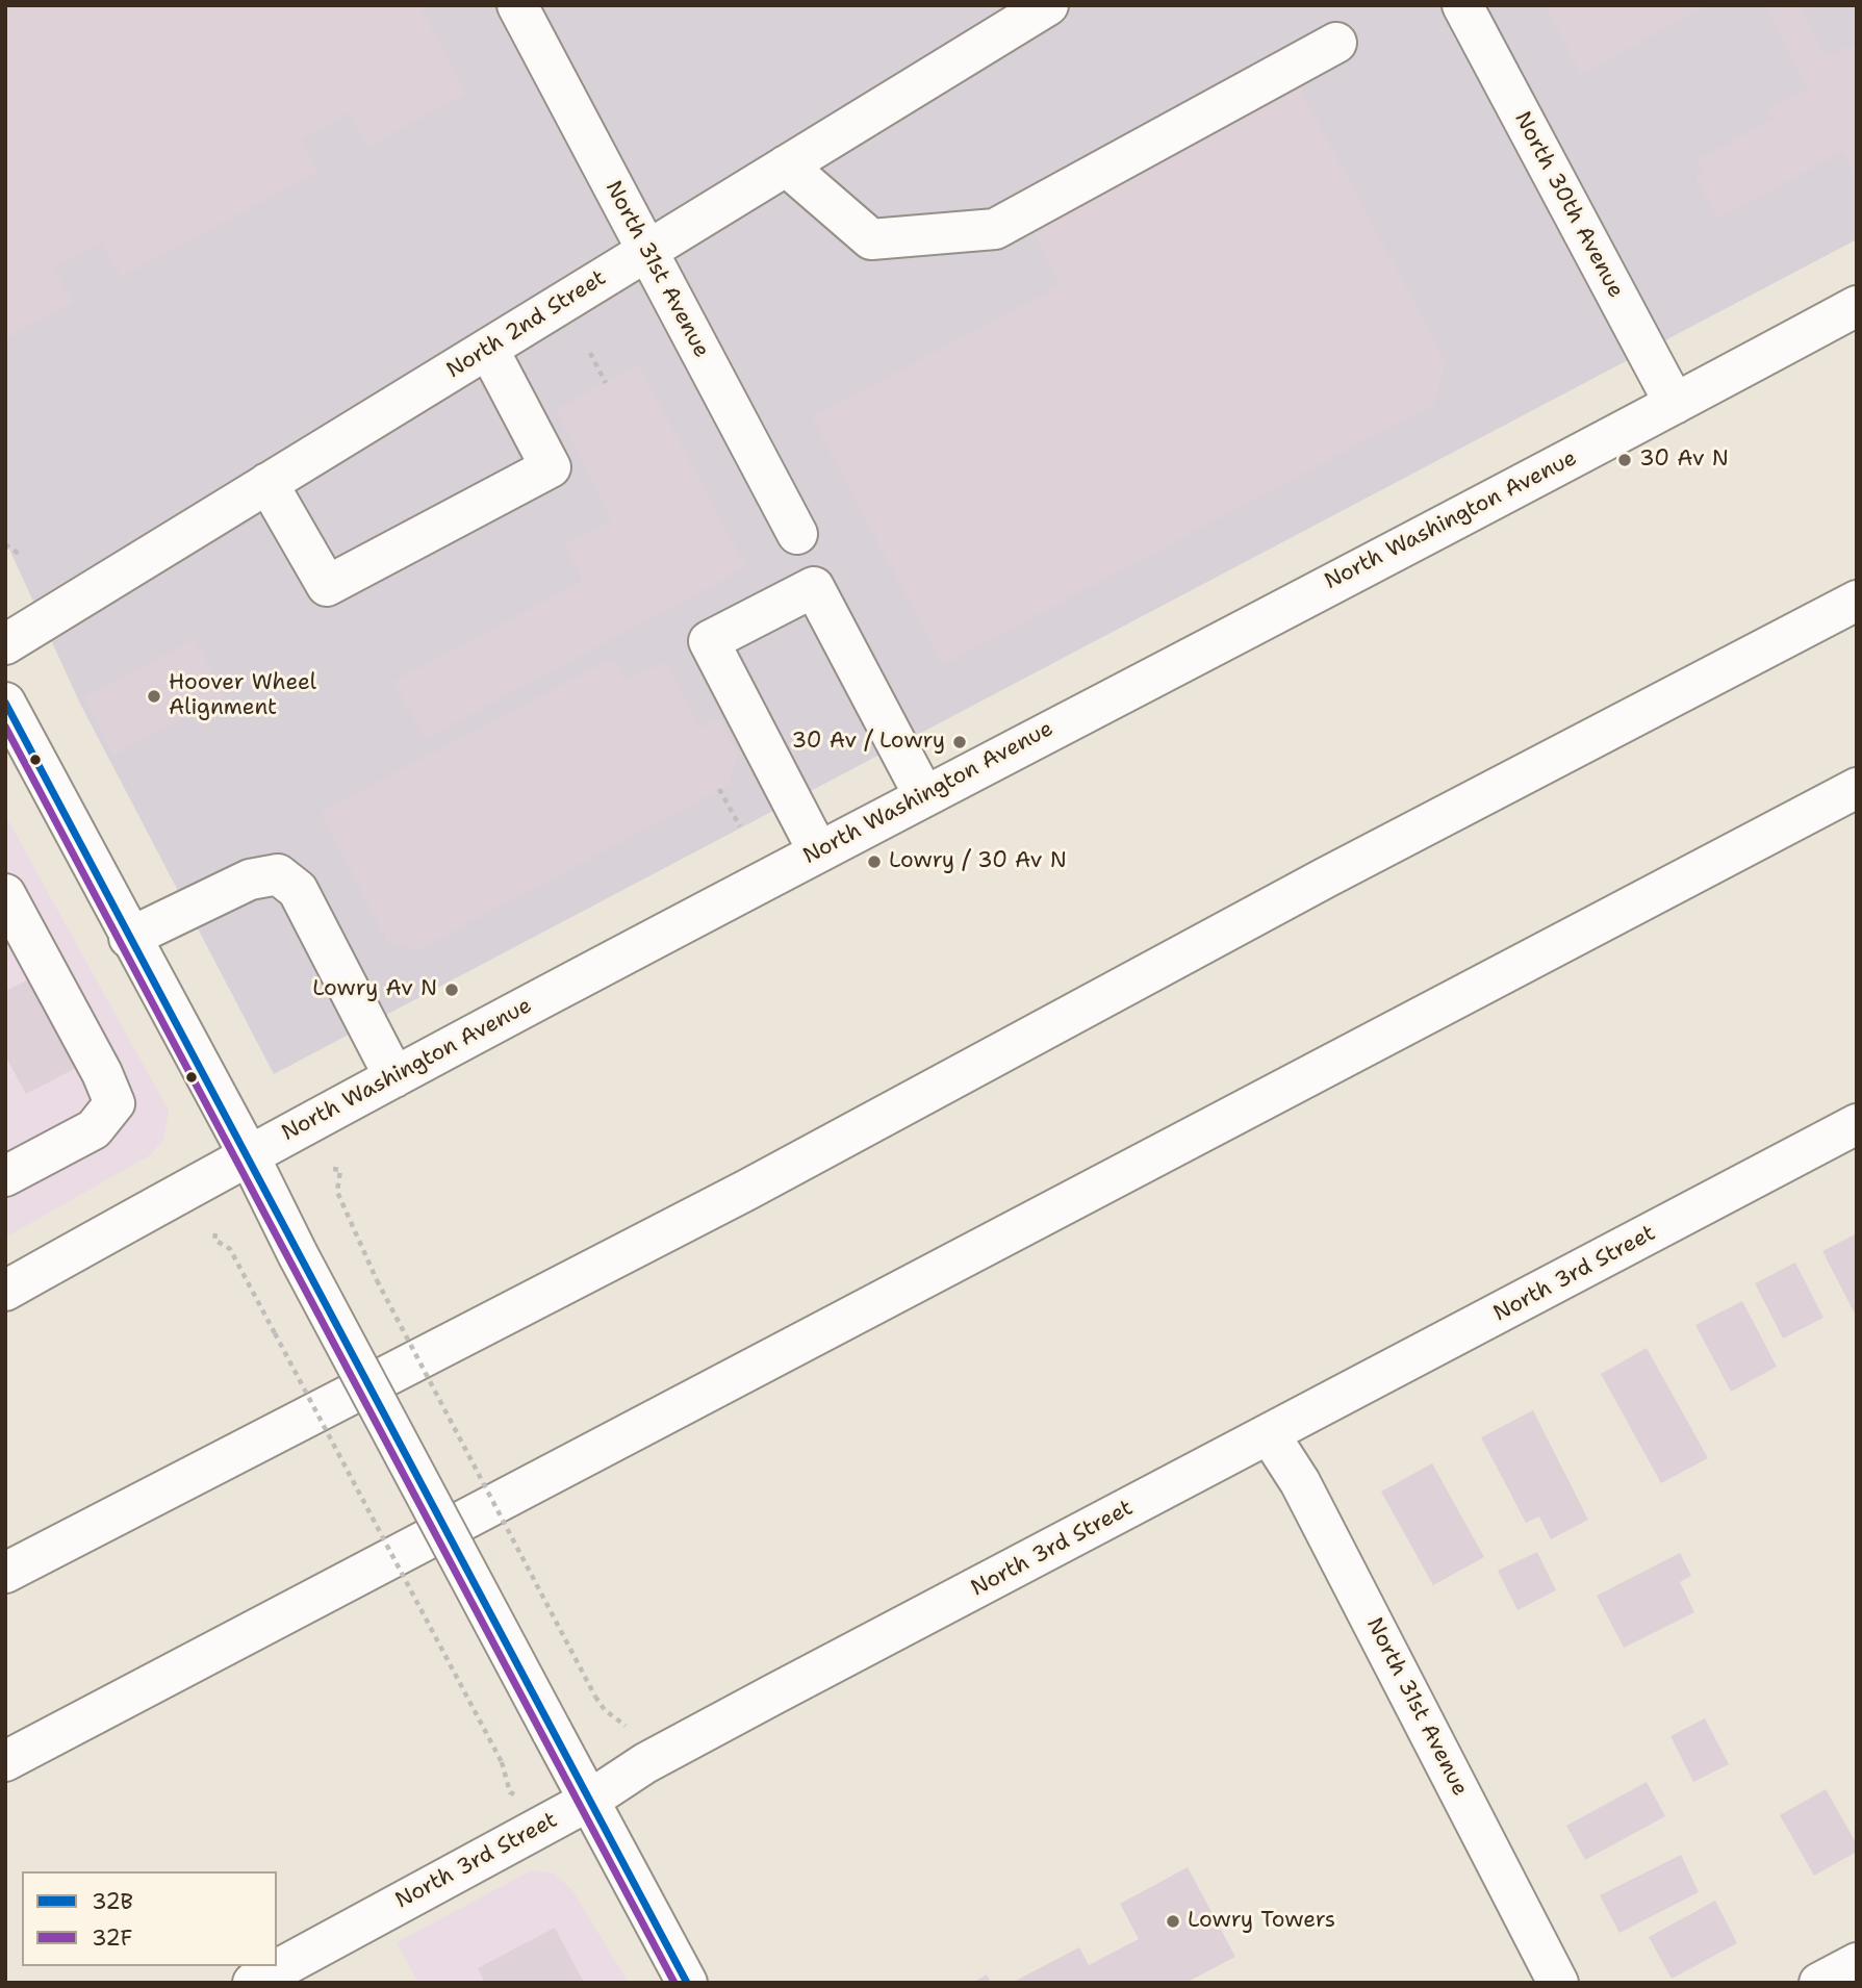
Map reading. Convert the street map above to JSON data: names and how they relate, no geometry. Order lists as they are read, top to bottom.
{
  "streets": {
    "main road": [
      "North 30th Avenue",
      "North 31st Avenue",
      "North 2nd Street",
      "North Washington Avenue",
      "North 3rd Street"
    ]
  },
  "crossings": [
    ["North 30th Avenue", "North Washington Avenue"],
    ["North 31st Avenue", "North 2nd Street"],
    ["North 31st Avenue", "North 3rd Street"]
  ],
  "places": [
    "30 Av N",
    "Hoover Wheel Alignment",
    "30 Av / Lowry",
    "Lowry / 30 Av N",
    "Lowry Av N",
    "Lowry Towers"
  ],
  "lines": ["transit line 32B", "transit line 32F"],
  "legend": ["32B", "32F"]
}
